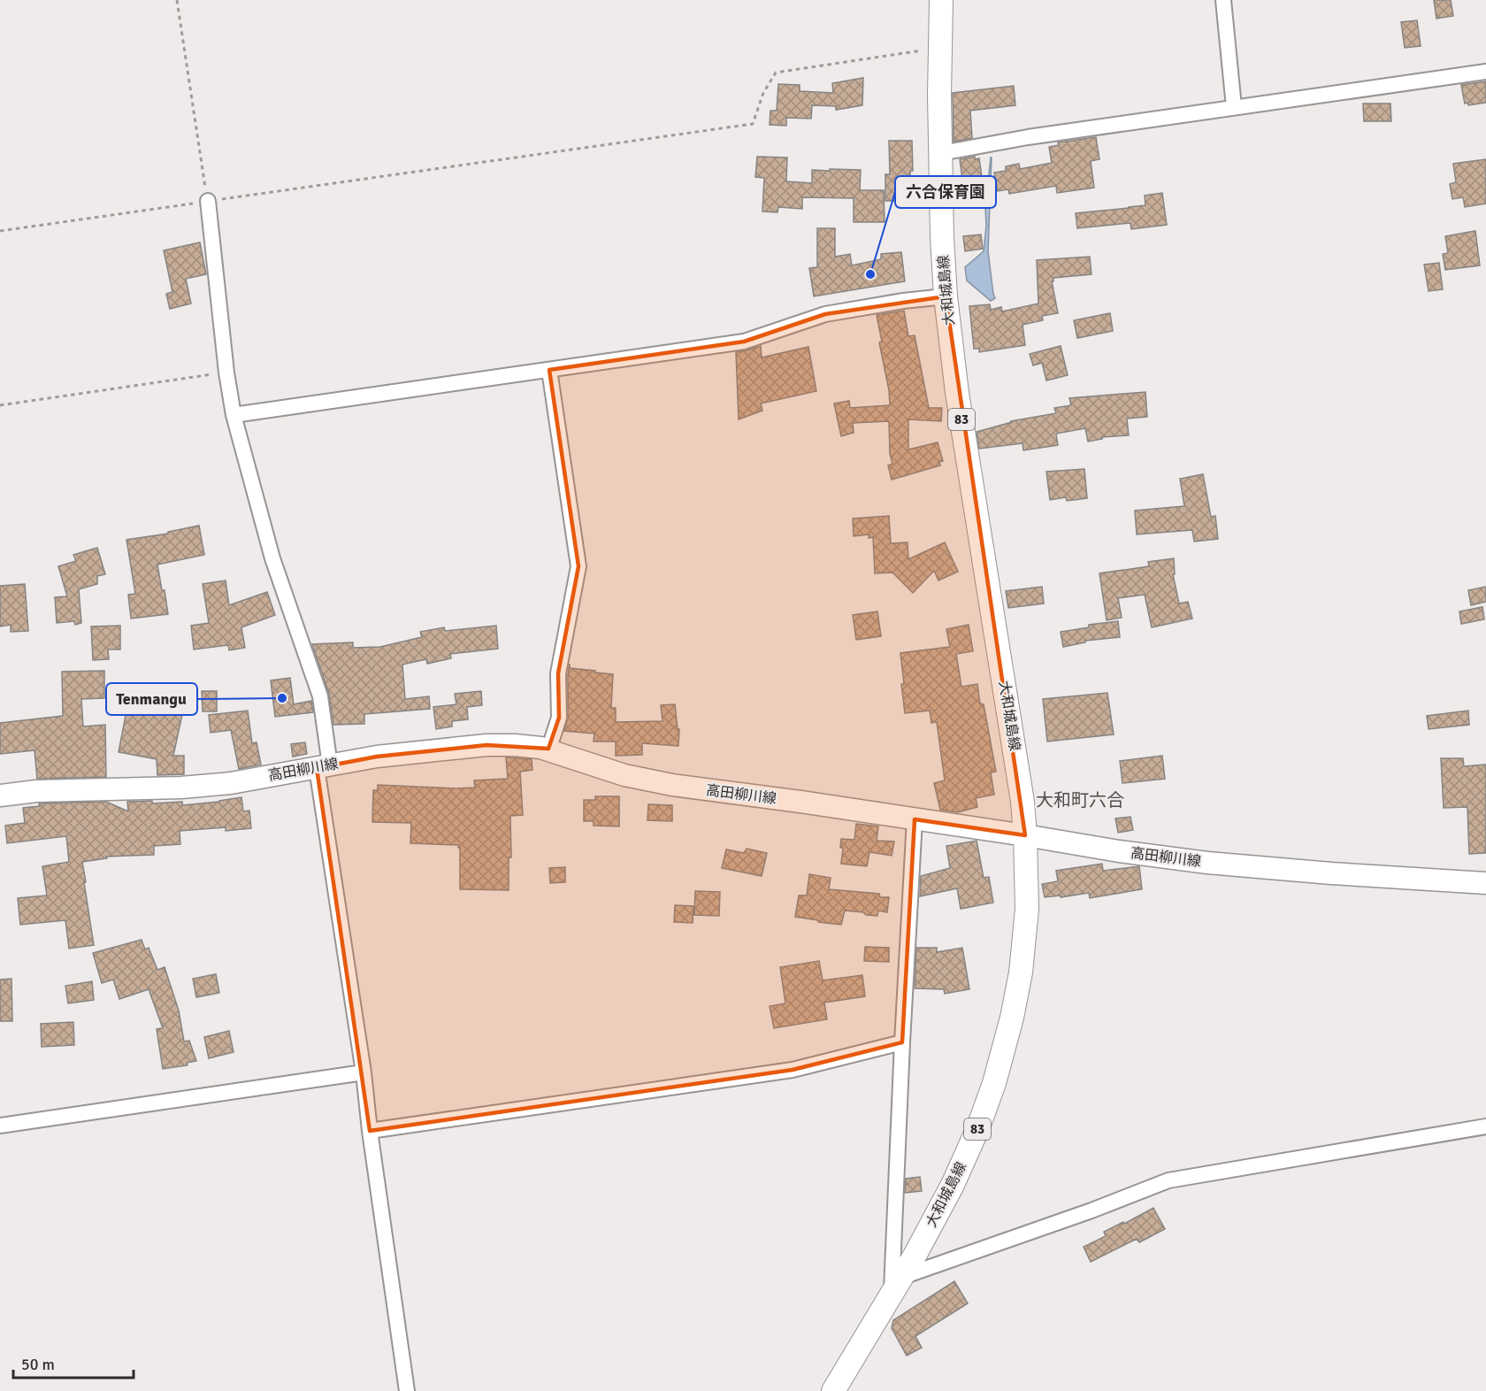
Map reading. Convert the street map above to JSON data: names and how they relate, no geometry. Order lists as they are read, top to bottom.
{
  "streets": {
    "main road": ["大和城島線", "83", "高田柳川線"]
  },
  "crossings": [
    ["大和城島線", "高田柳川線"]
  ],
  "districts": ["大和町六合"],
  "places": ["六合保育園", "Tenmangu"],
  "scale_bar": "50 m"
}
